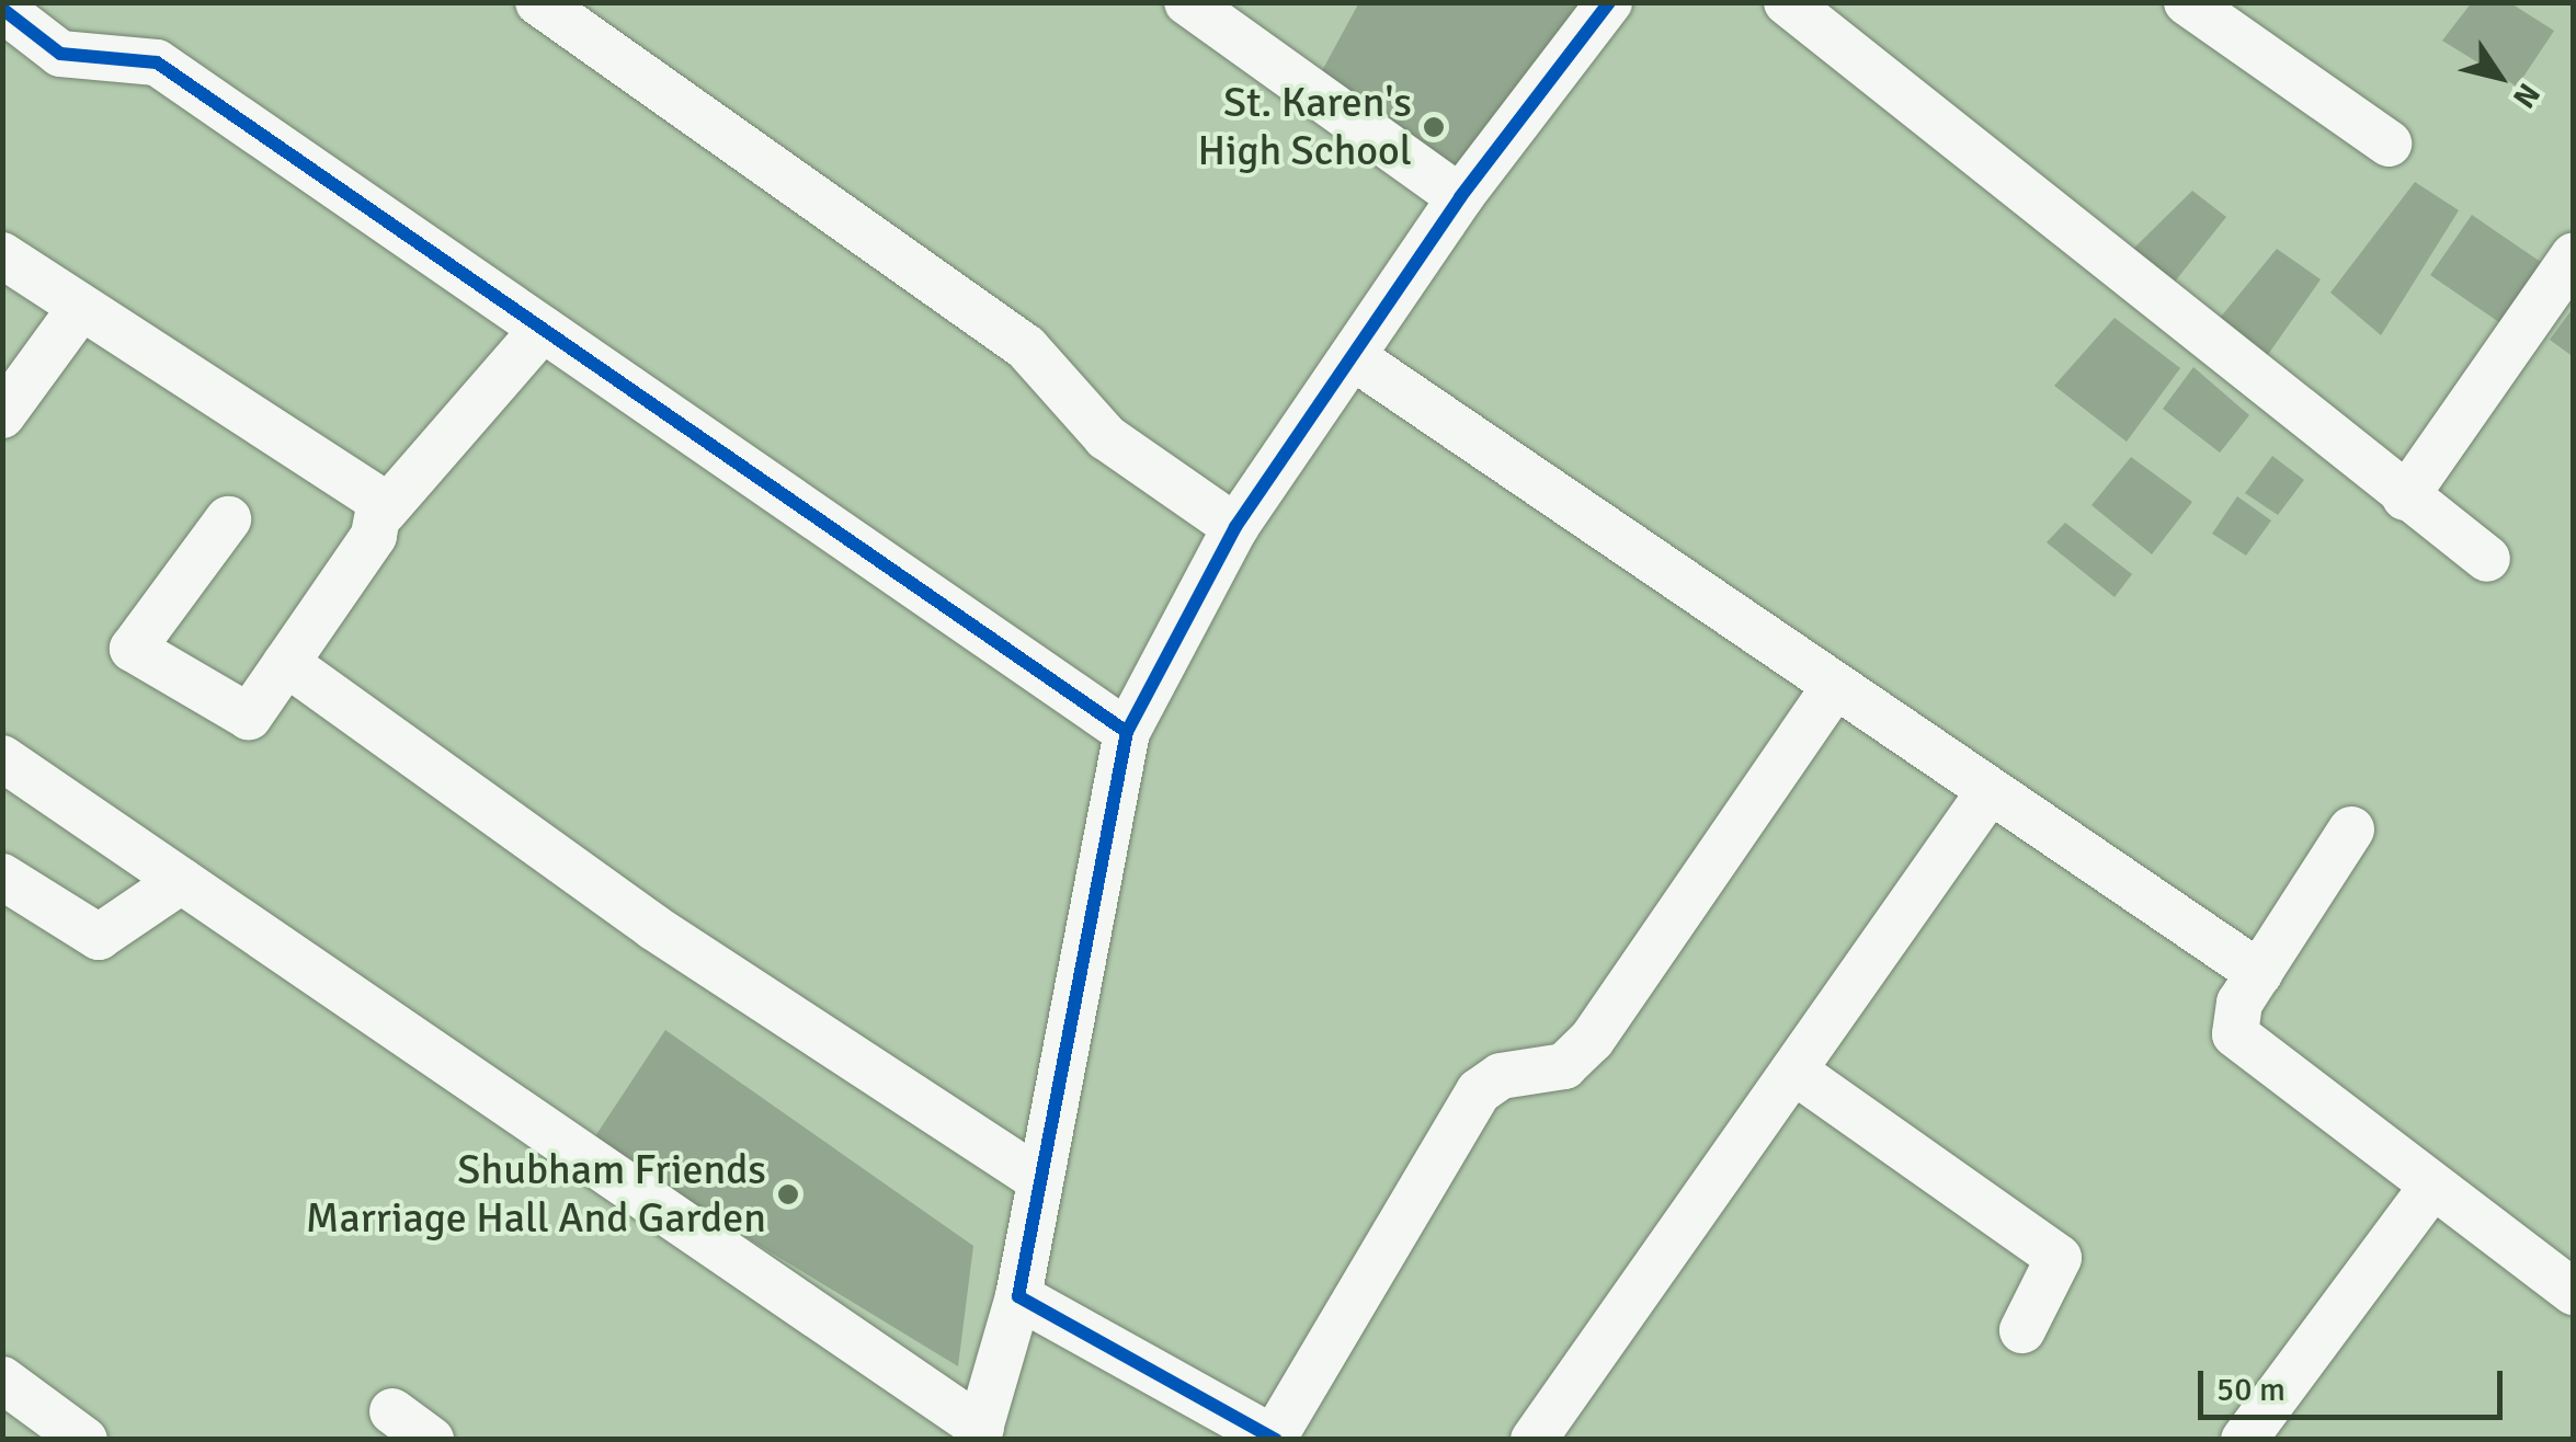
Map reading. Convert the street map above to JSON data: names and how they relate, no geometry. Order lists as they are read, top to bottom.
{
  "places": ["St. Karen's High School", "Shubham Friends Marriage Hall And Garden"],
  "scale_bar": "50 m",
  "north": "bottom right"
}
